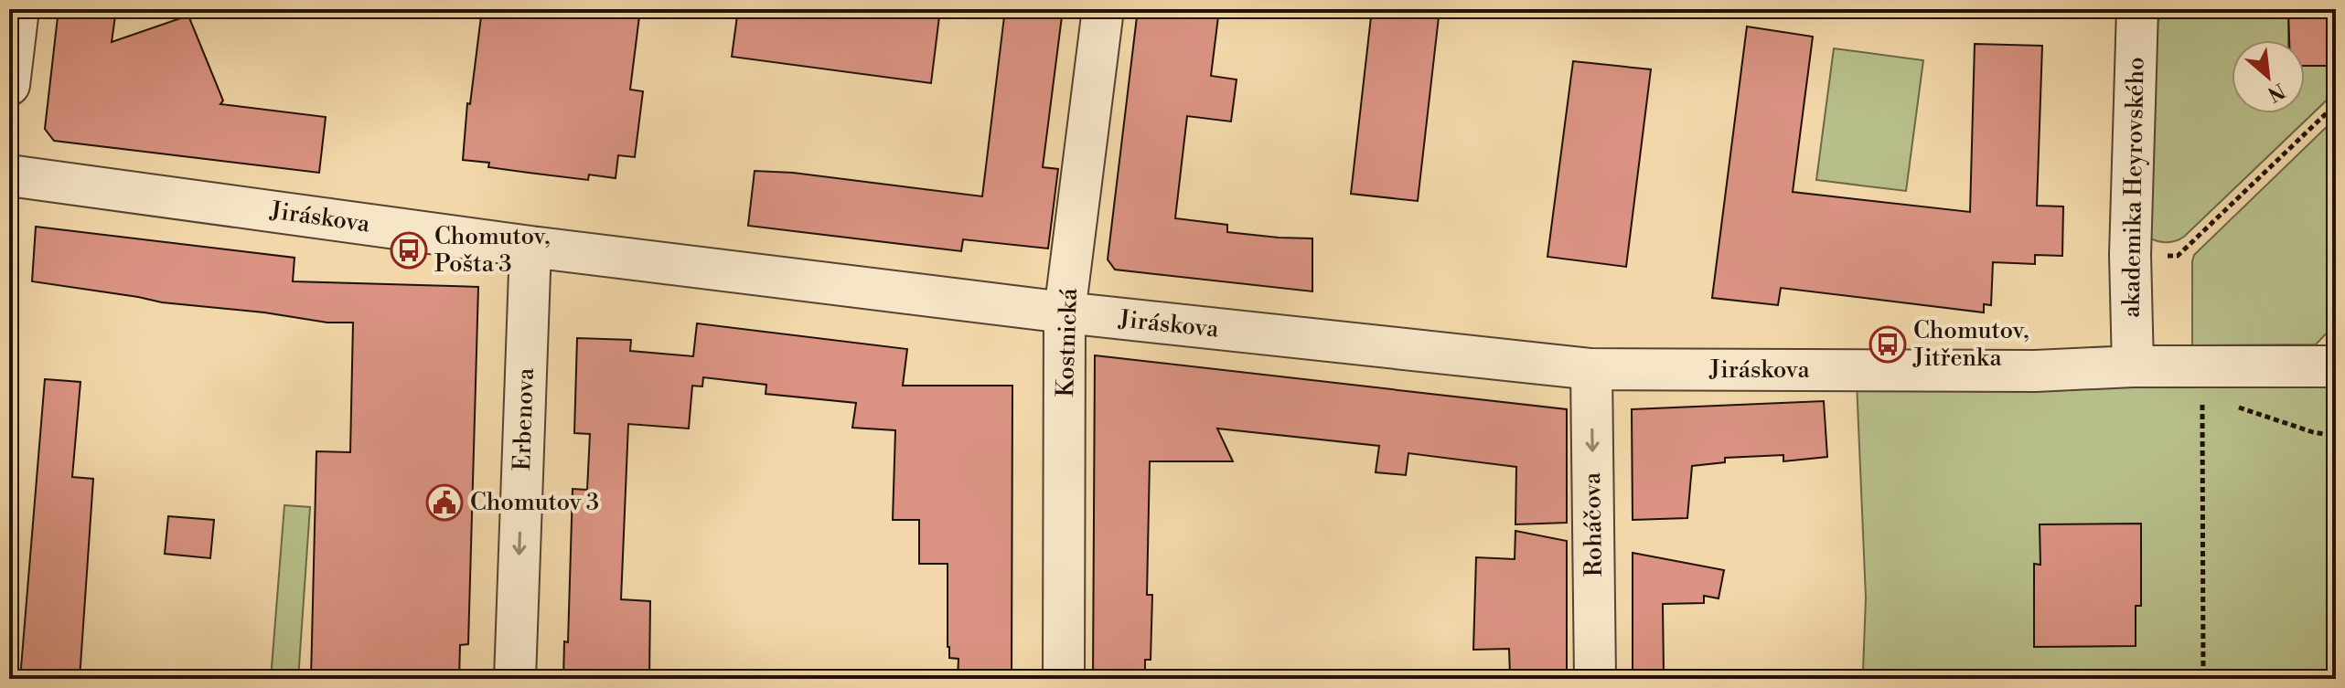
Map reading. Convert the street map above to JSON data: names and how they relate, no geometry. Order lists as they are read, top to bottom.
{
  "streets": {
    "street": [
      "akademika Heyrovského",
      "Jiráskova",
      "Kostnická",
      "Erbenova",
      "Roháčova"
    ]
  },
  "crossings": [
    ["akademika Heyrovského", "Jiráskova"],
    ["Jiráskova", "Kostnická"],
    ["Jiráskova", "Erbenova"],
    ["Jiráskova", "Roháčova"]
  ],
  "one_way": ["Erbenova", "Roháčova"],
  "places": {
    "bus stop": ["Chomutov, Pošta 3", "Chomutov, Jitřenka"],
    "public building": ["Chomutov 3"]
  },
  "north": "bottom right"
}
